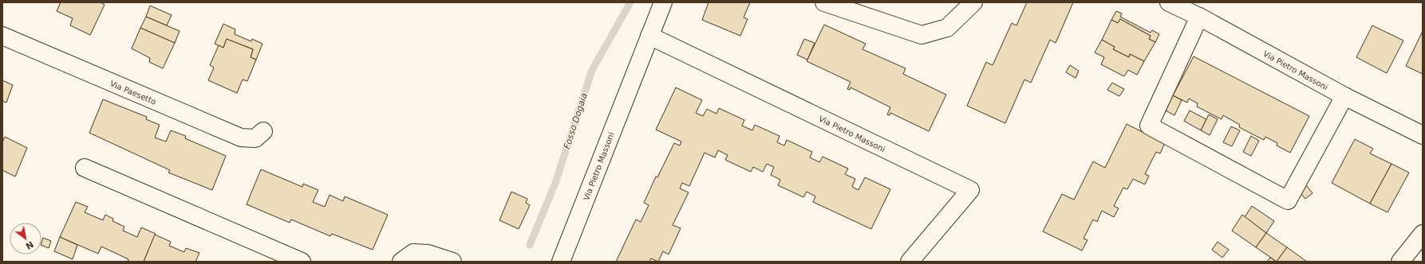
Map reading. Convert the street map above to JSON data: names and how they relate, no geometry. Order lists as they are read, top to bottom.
{
  "streets": {
    "street": ["Via Pietro Massoni", "Via Paesetto"]
  },
  "water": ["Fosso Dogaia"],
  "north": "bottom right"
}
